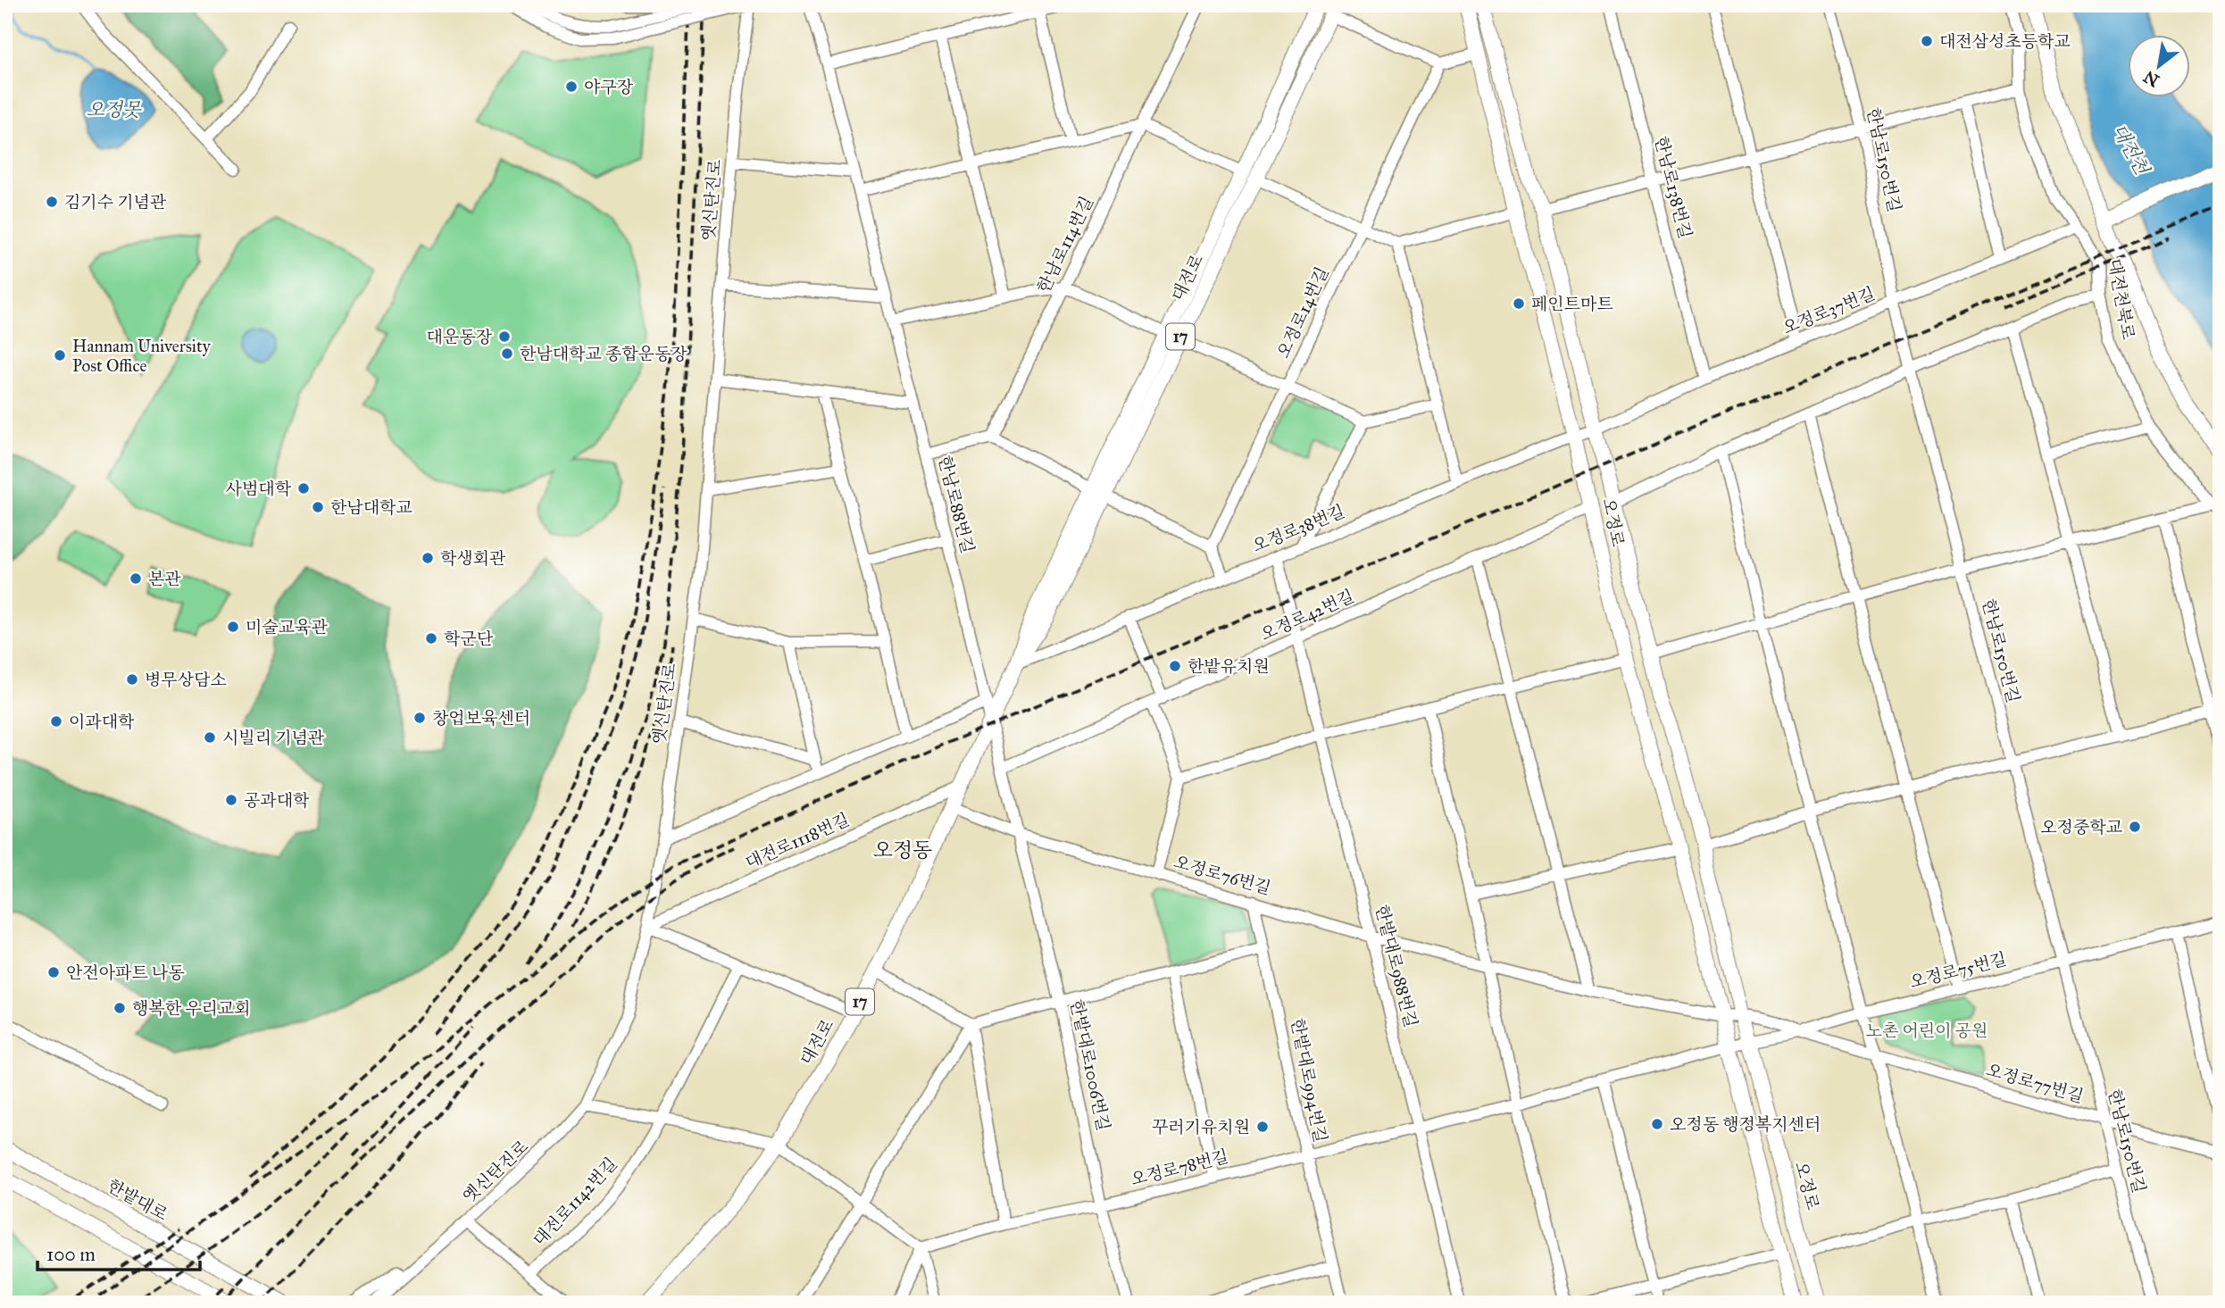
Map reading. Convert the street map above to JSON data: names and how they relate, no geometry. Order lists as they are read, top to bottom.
{
  "streets": {
    "main road": [
      "대전로",
      "17",
      "오정로",
      "한밭대로"
    ],
    "street": [
      "한남로150번길",
      "한남로138번길",
      "옛신탄진로",
      "한남로114번길",
      "대전천북로",
      "오정로37번길",
      "오정로14번길",
      "한남로88번길",
      "오정로38번길",
      "오정로42번길",
      "대전로1118번길",
      "오정로76번길",
      "한밭대로988번길",
      "오정로75번길",
      "한밭대로1006번길",
      "한밭대로994번길",
      "오정로77번길",
      "오정로78번길",
      "대전로1142번길"
    ]
  },
  "crossings": [
    ["한남로150번길", "오정로37번길"],
    ["한남로150번길", "오정로75번길"],
    ["한남로150번길", "오정로77번길"],
    ["한남로138번길", "오정로37번길"],
    ["옛신탄진로", "대전로1118번길"],
    ["대전로", "한남로88번길"],
    ["대전로", "오정로38번길"],
    ["대전로", "대전로1118번길"],
    ["대전로", "오정로76번길"],
    ["대전천북로", "오정로37번길"],
    ["오정로37번길", "오정로"],
    ["오정로37번길", "오정로38번길"],
    ["한남로88번길", "오정로42번길"],
    ["한남로88번길", "한밭대로1006번길"],
    ["오정로", "오정로38번길"],
    ["오정로", "오정로42번길"],
    ["오정로", "오정로76번길"],
    ["오정로", "오정로75번길"],
    ["오정로", "오정로77번길"],
    ["오정로", "오정로78번길"],
    ["오정로38번길", "한밭대로988번길"],
    ["오정로42번길", "한밭대로988번길"],
    ["오정로42번길", "한밭대로1006번길"],
    ["오정로76번길", "한밭대로988번길"],
    ["오정로76번길", "한밭대로1006번길"],
    ["오정로76번길", "한밭대로994번길"],
    ["오정로76번길", "오정로77번길"],
    ["한밭대로988번길", "오정로78번길"],
    ["오정로75번길", "오정로77번길"],
    ["한밭대로1006번길", "오정로78번길"],
    ["한밭대로994번길", "오정로78번길"]
  ],
  "districts": ["오정동"],
  "water": ["오정못", "대전천"],
  "parks": ["노촌 어린이 공원"],
  "places": [
    "대전삼성초등학교",
    "야구장",
    "김기수 기념관",
    "페인트마트",
    "대운동장",
    "한남대학교 종합운동장",
    "Hannam University Post Office",
    "사범대학",
    "한남대학교",
    "학생회관",
    "본관",
    "미술교육관",
    "학군단",
    "한밭유치원",
    "병무상담소",
    "창업보육센터",
    "이과대학",
    "시빌리 기념관",
    "공과대학",
    "오정중학교",
    "안전아파트 나동",
    "행복한 우리교회",
    "오정동 행정복지센터",
    "꾸러기유치원"
  ],
  "scale_bar": "100 m",
  "north": "bottom left"
}
